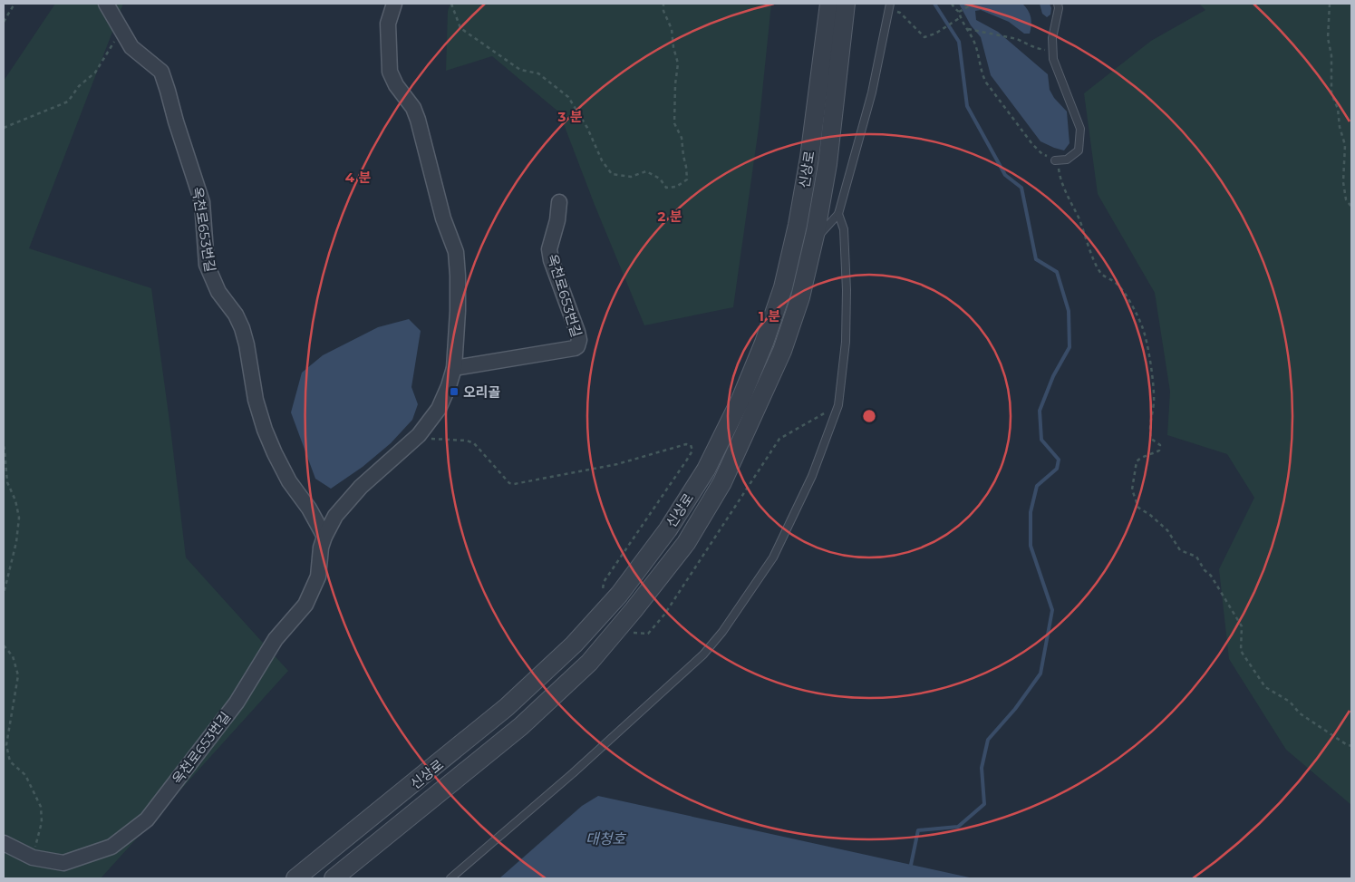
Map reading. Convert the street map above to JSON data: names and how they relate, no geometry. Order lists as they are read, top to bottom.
{
  "streets": {
    "street": ["신상로", "옥천로653번길"]
  },
  "water": ["대청호"],
  "places": {
    "transit": ["오리골"]
  },
  "rings": [
    "3 분",
    "4 분",
    "2 분",
    "1 분"
  ]
}
